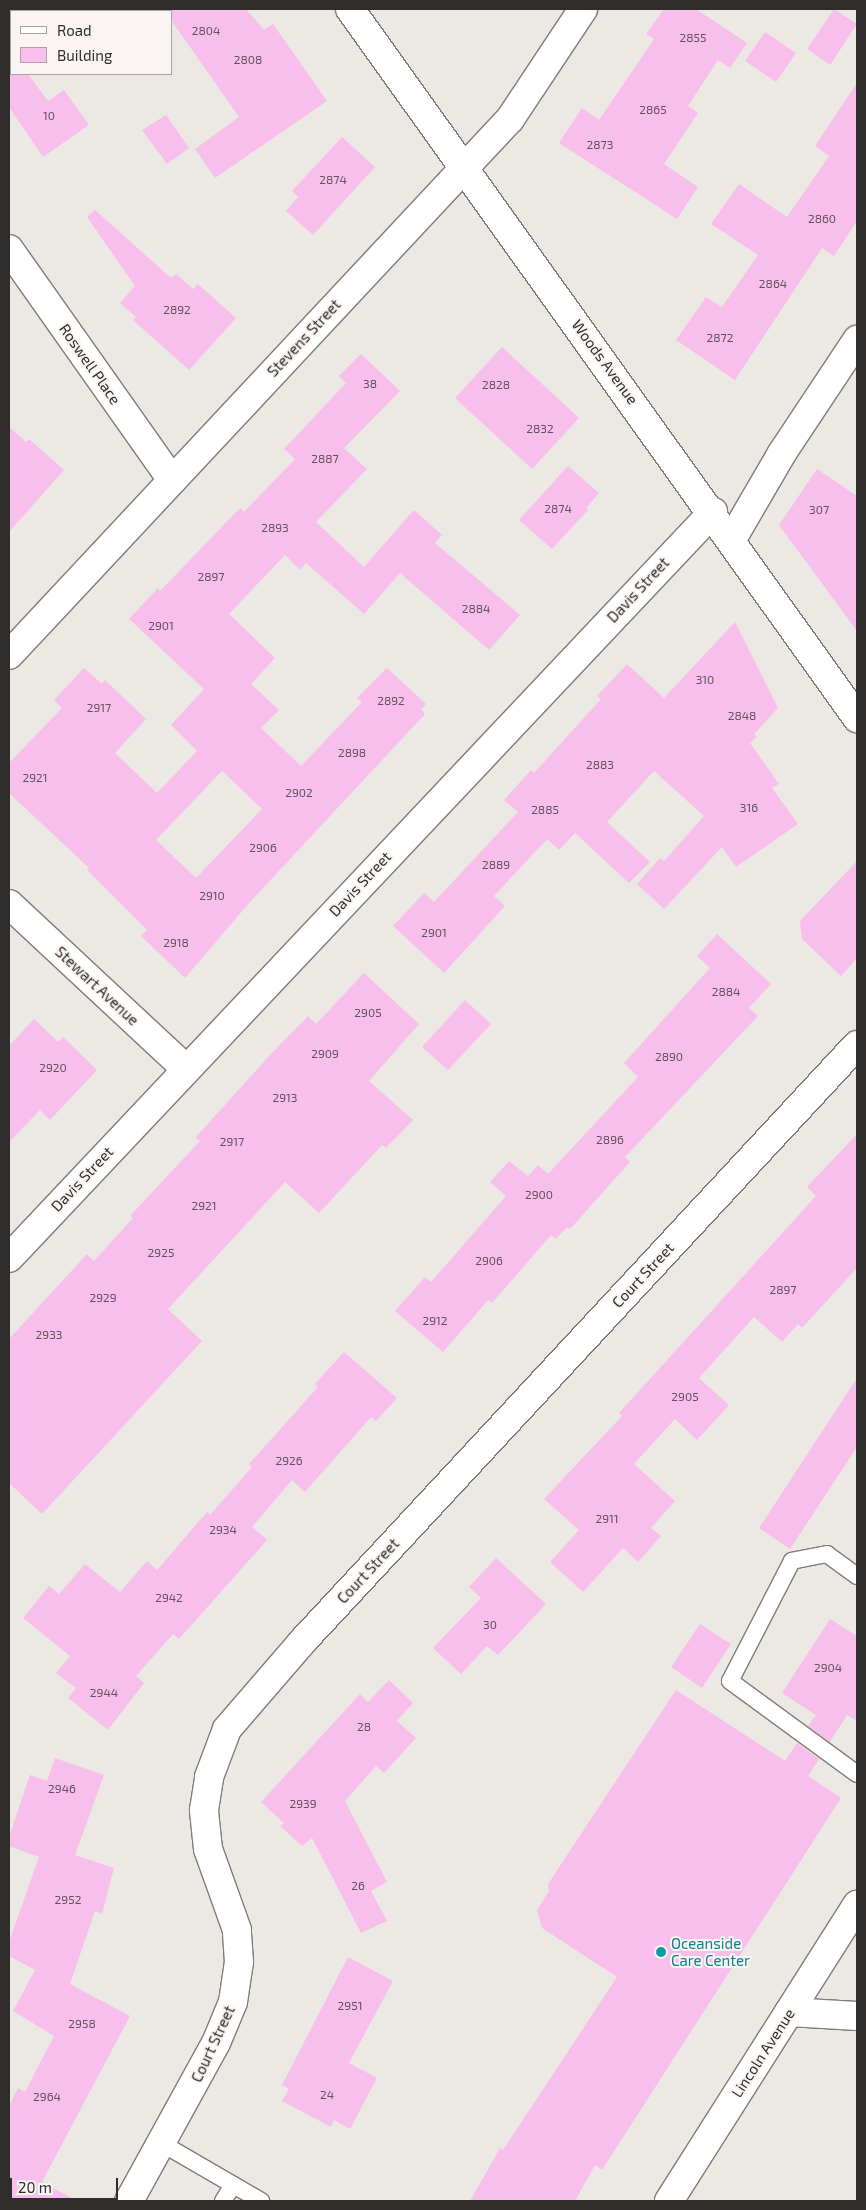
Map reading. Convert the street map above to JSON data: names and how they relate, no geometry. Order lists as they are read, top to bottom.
{
  "streets": {
    "street": [
      "Stevens Street",
      "Woods Avenue",
      "Roswell Place",
      "Davis Street",
      "Stewart Avenue",
      "Court Street",
      "Lincoln Avenue"
    ]
  },
  "crossings": [
    ["Stevens Street", "Woods Avenue"],
    ["Stevens Street", "Roswell Place"],
    ["Woods Avenue", "Davis Street"],
    ["Davis Street", "Stewart Avenue"]
  ],
  "places": ["Oceanside Care Center"],
  "house_numbers": [
    "2804",
    "2855",
    "2808",
    "2865",
    "10",
    "2873",
    "2874",
    "2860",
    "2864",
    "2892",
    "2872",
    "38",
    "2828",
    "2832",
    "2887",
    "2874",
    "307",
    "2893",
    "2897",
    "2884",
    "2901",
    "310",
    "2892",
    "2917",
    "2848",
    "2898",
    "2883",
    "2921",
    "2902",
    "316",
    "2885",
    "2906",
    "2889",
    "2910",
    "2901",
    "2918",
    "2884",
    "2905",
    "2909",
    "2890",
    "2920",
    "2913",
    "2896",
    "2917",
    "2900",
    "2921",
    "2925",
    "2906",
    "2897",
    "2929",
    "2912",
    "2933",
    "2905",
    "2926",
    "2911",
    "2934",
    "2942",
    "30",
    "2904",
    "2944",
    "28",
    "2946",
    "2939",
    "26",
    "2952",
    "2951",
    "2958",
    "24",
    "2964"
  ],
  "legend": ["Road", "Building"],
  "scale_bar": "20 m"
}
